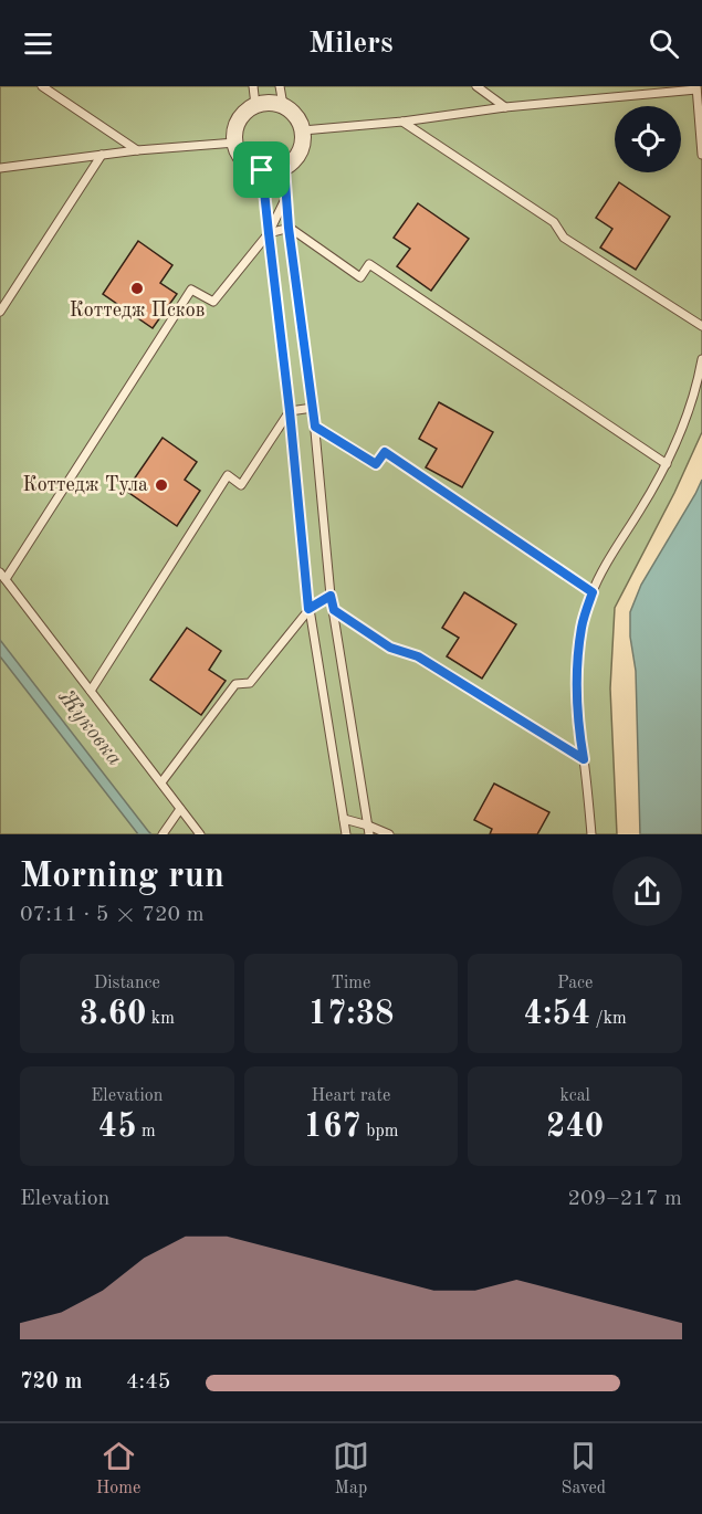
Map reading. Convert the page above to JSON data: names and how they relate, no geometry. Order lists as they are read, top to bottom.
{
  "water": ["Жуковка"],
  "places": ["Коттедж Псков", "Коттедж Тула"],
  "page": {
    "header": "Milers",
    "heading": ["Morning run", "07:11 · 5 × 720 m"],
    "stats": [
      ["Distance", "3.60 km"],
      ["Time", "17:38"],
      ["Pace", "4:54 /km"],
      ["Elevation", "45 m"],
      ["Heart rate", "167 bpm"],
      ["kcal", "240"]
    ],
    "chart": ["Elevation", "209–217 m"],
    "list": [
      {
        "name": "720 m",
        "note": "4:45"
      }
    ],
    "tabs": ["Home", "Map", "Saved"]
  }
}
